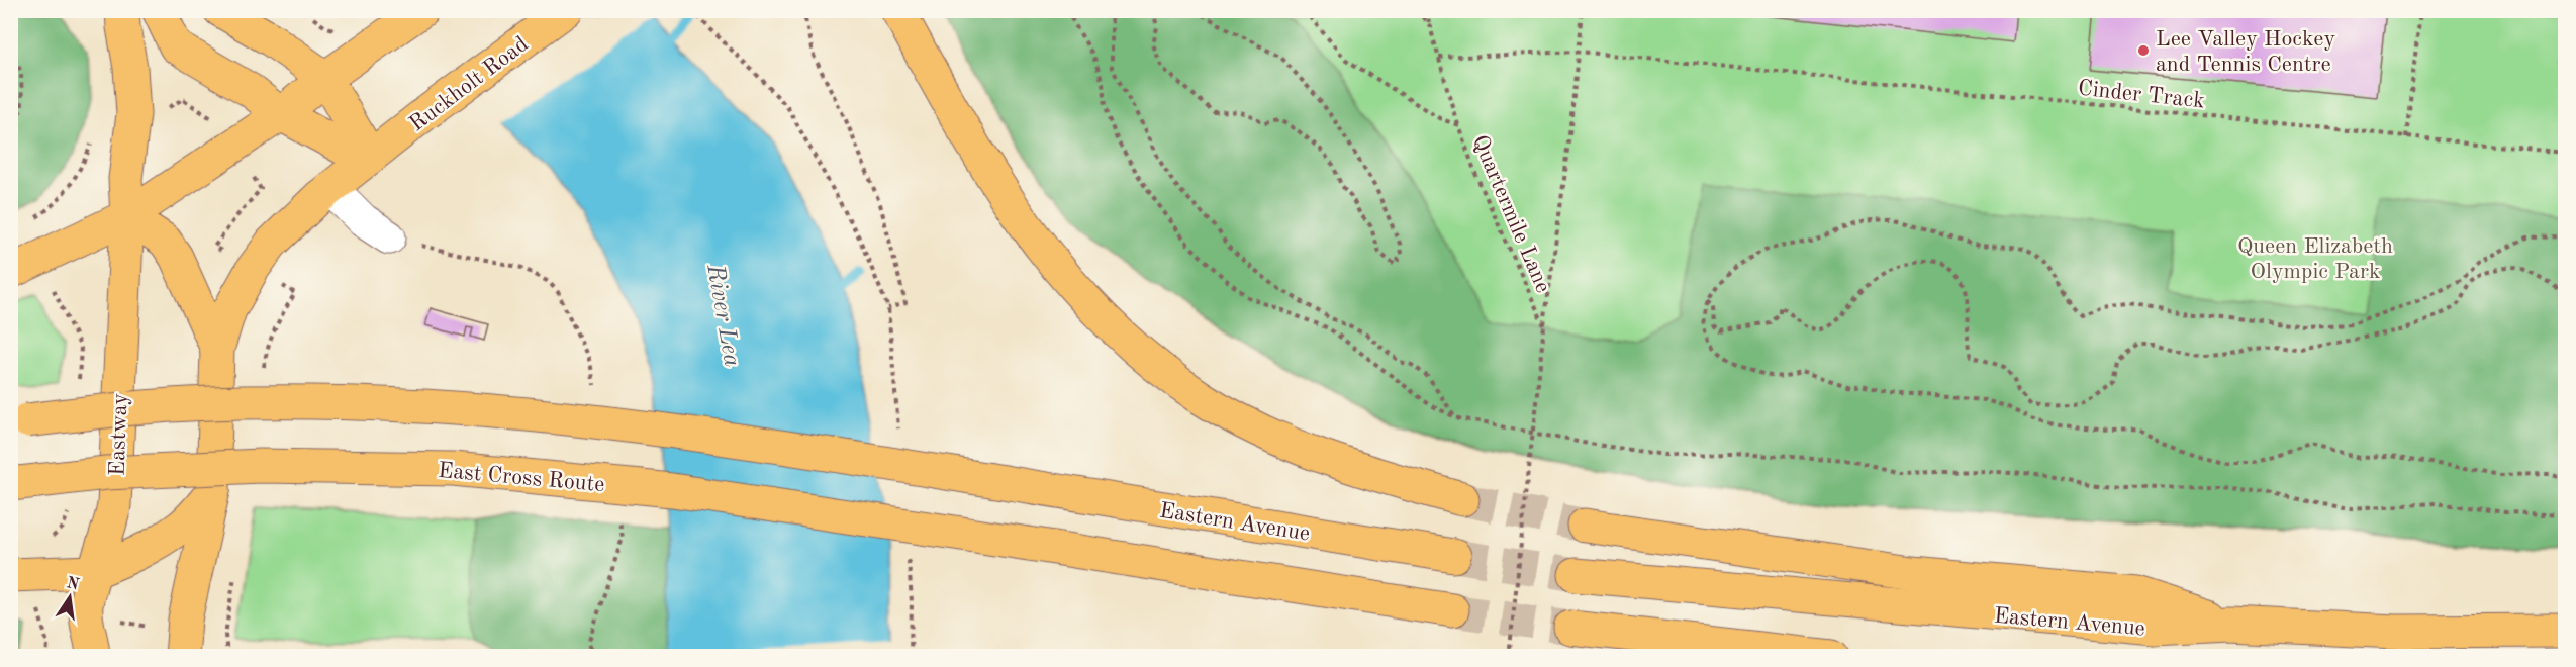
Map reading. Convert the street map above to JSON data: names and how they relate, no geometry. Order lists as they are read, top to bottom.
{
  "streets": {
    "main road": [
      "Ruckholt Road",
      "Eastway",
      "East Cross Route",
      "Eastern Avenue"
    ],
    "path": ["Cinder Track", "Quartermile Lane"]
  },
  "water": ["River Lea"],
  "parks": ["Queen Elizabeth Olympic Park"],
  "places": ["Lee Valley Hockey and Tennis Centre"],
  "north": "top"
}
